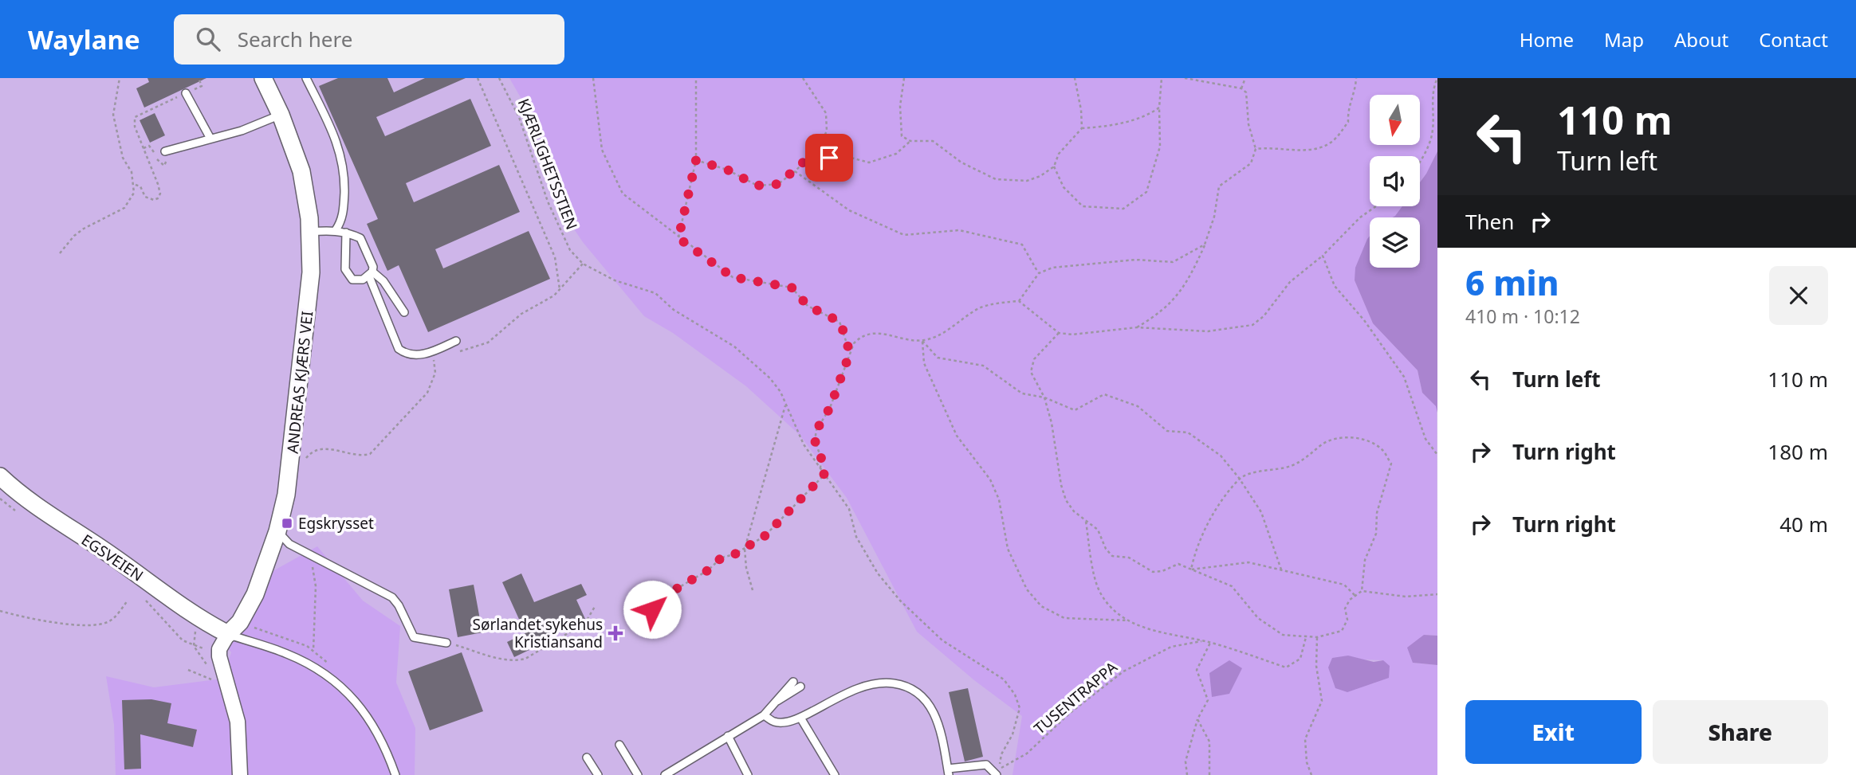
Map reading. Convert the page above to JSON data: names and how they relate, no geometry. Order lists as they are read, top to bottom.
{
  "streets": {
    "street": ["ANDREAS KJÆRS VEI", "EGSVEIEN"],
    "path": ["KJÆRLIGHETSSTIEN", "TUSENTRAPPA"]
  },
  "crossings": [
    ["KJÆRLIGHETSSTIEN", "TUSENTRAPPA"],
    ["ANDREAS KJÆRS VEI", "EGSVEIEN"]
  ],
  "places": {
    "transit": ["Egskrysset"],
    "health": ["Sørlandet sykehus Kristiansand"]
  },
  "north": "bottom",
  "page": {
    "header": "Waylane",
    "search": "Search here",
    "nav": [
      "Home",
      "Map",
      "About",
      "Contact"
    ],
    "turn": ["110 m", "Turn left"],
    "then": "Then",
    "heading": ["6 min", "410 m · 10:12"],
    "list": [
      {
        "name": "Turn left",
        "value": "110 m"
      },
      {
        "name": "Turn right",
        "value": "180 m"
      },
      {
        "name": "Turn right",
        "value": "40 m"
      }
    ],
    "buttons": ["Exit", "Share"]
  }
}
